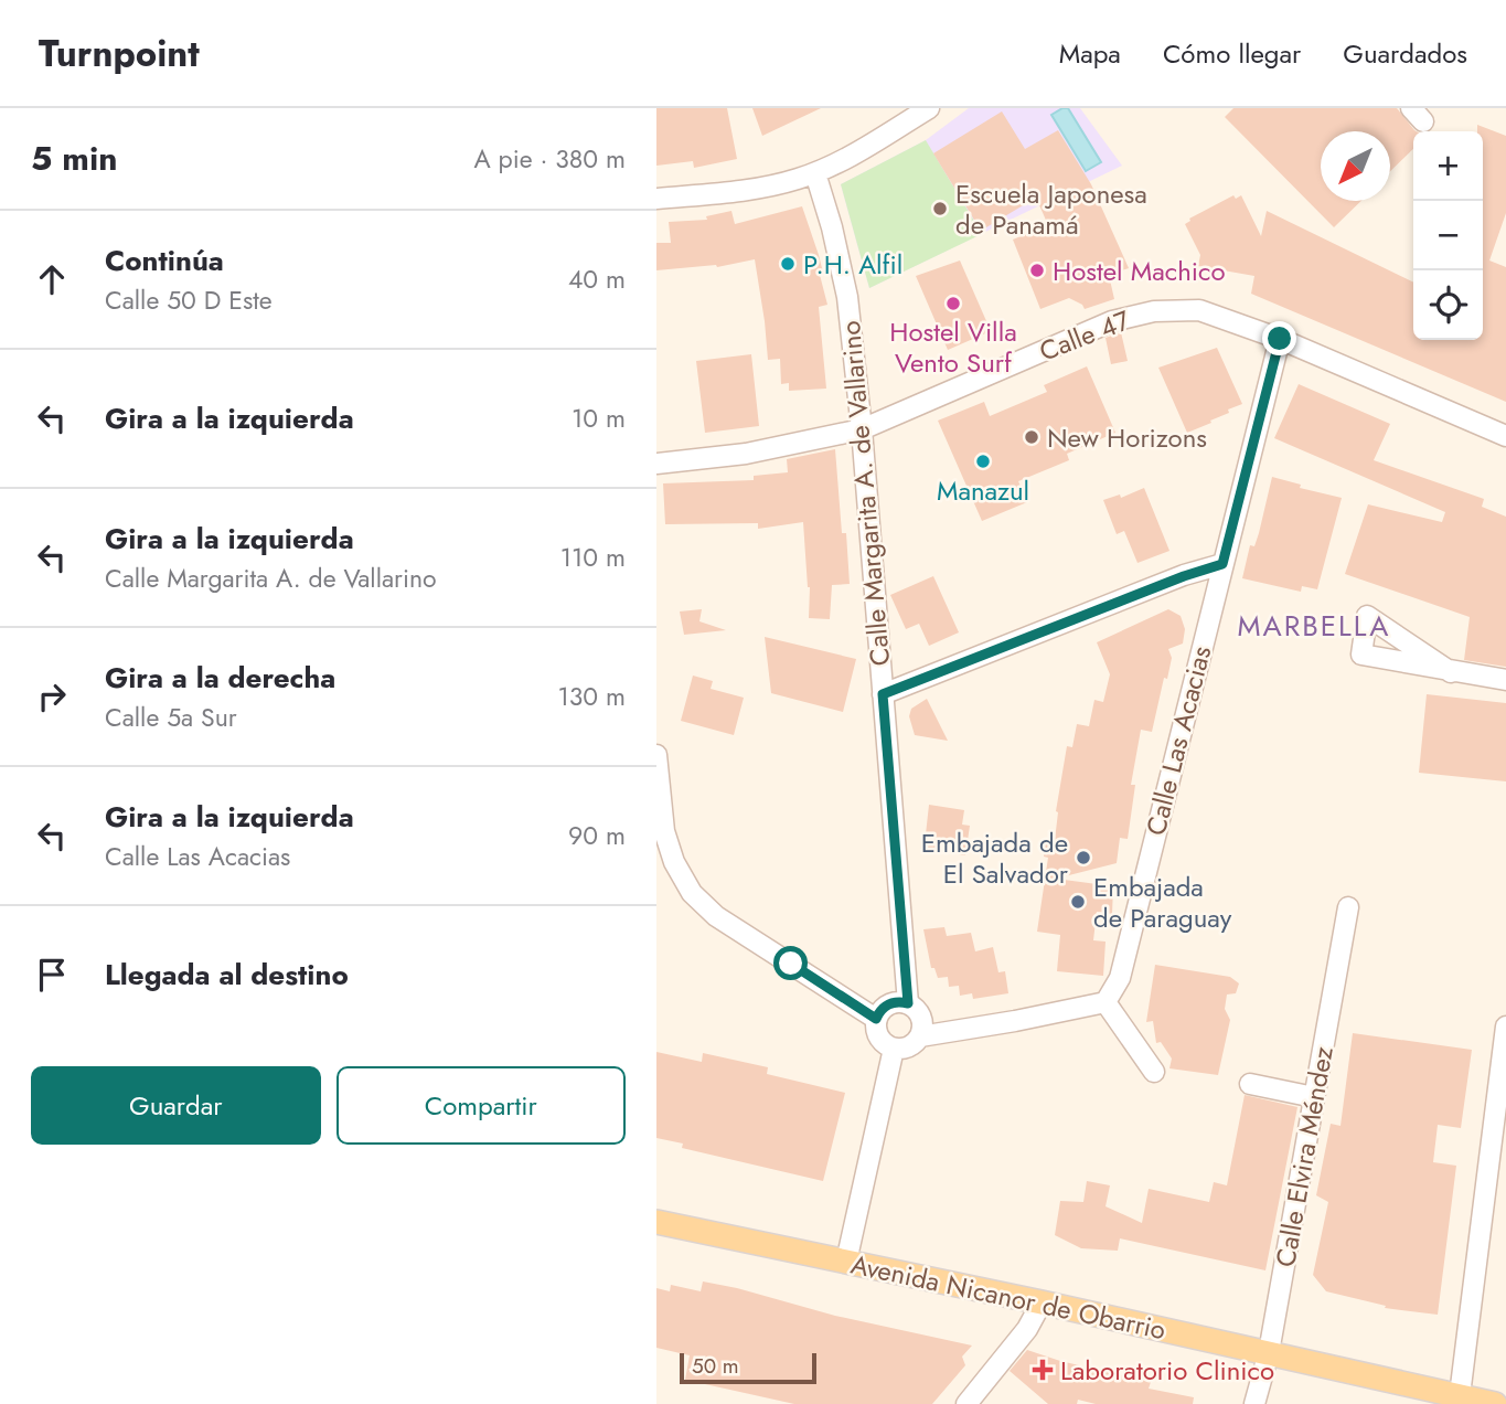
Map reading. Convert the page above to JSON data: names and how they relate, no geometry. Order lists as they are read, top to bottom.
{
  "streets": {
    "main road": ["Avenida Nicanor de Obarrio"],
    "street": [
      "Calle 47",
      "Calle Margarita A. de Vallarino",
      "Calle Las Acacias",
      "Calle Elvira Méndez"
    ]
  },
  "crossings": [
    ["Calle 47", "Calle Margarita A. de Vallarino"],
    ["Calle 47", "Calle Las Acacias"],
    ["Calle Elvira Méndez", "Avenida Nicanor de Obarrio"]
  ],
  "districts": ["MARBELLA"],
  "places": {
    "other": [
      "Escuela Japonesa de Panamá",
      "P.H. Alfil",
      "Hostel Machico",
      "Hostel Villa Vento Surf",
      "New Horizons",
      "Manazul",
      "Embajada de El Salvador",
      "Embajada de Paraguay"
    ],
    "health": ["Laboratorio Clinico"]
  },
  "scale_bar": "50 m",
  "north": "bottom left",
  "page": {
    "header": "Turnpoint",
    "nav": ["Mapa", "Cómo llegar", "Guardados"],
    "heading": ["5 min", "A pie · 380 m"],
    "map_buttons": ["+", "−"],
    "list": [
      ["Continúa", "Calle 50 D Este", "40 m"],
      ["Gira a la izquierda", "10 m"],
      ["Gira a la izquierda", "Calle Margarita A. de Vallarino", "110 m"],
      ["Gira a la derecha", "Calle 5a Sur", "130 m"],
      ["Gira a la izquierda", "Calle Las Acacias", "90 m"],
      "Llegada al destino"
    ],
    "buttons": ["Guardar", "Compartir"],
    "scale": "50 m"
  }
}
